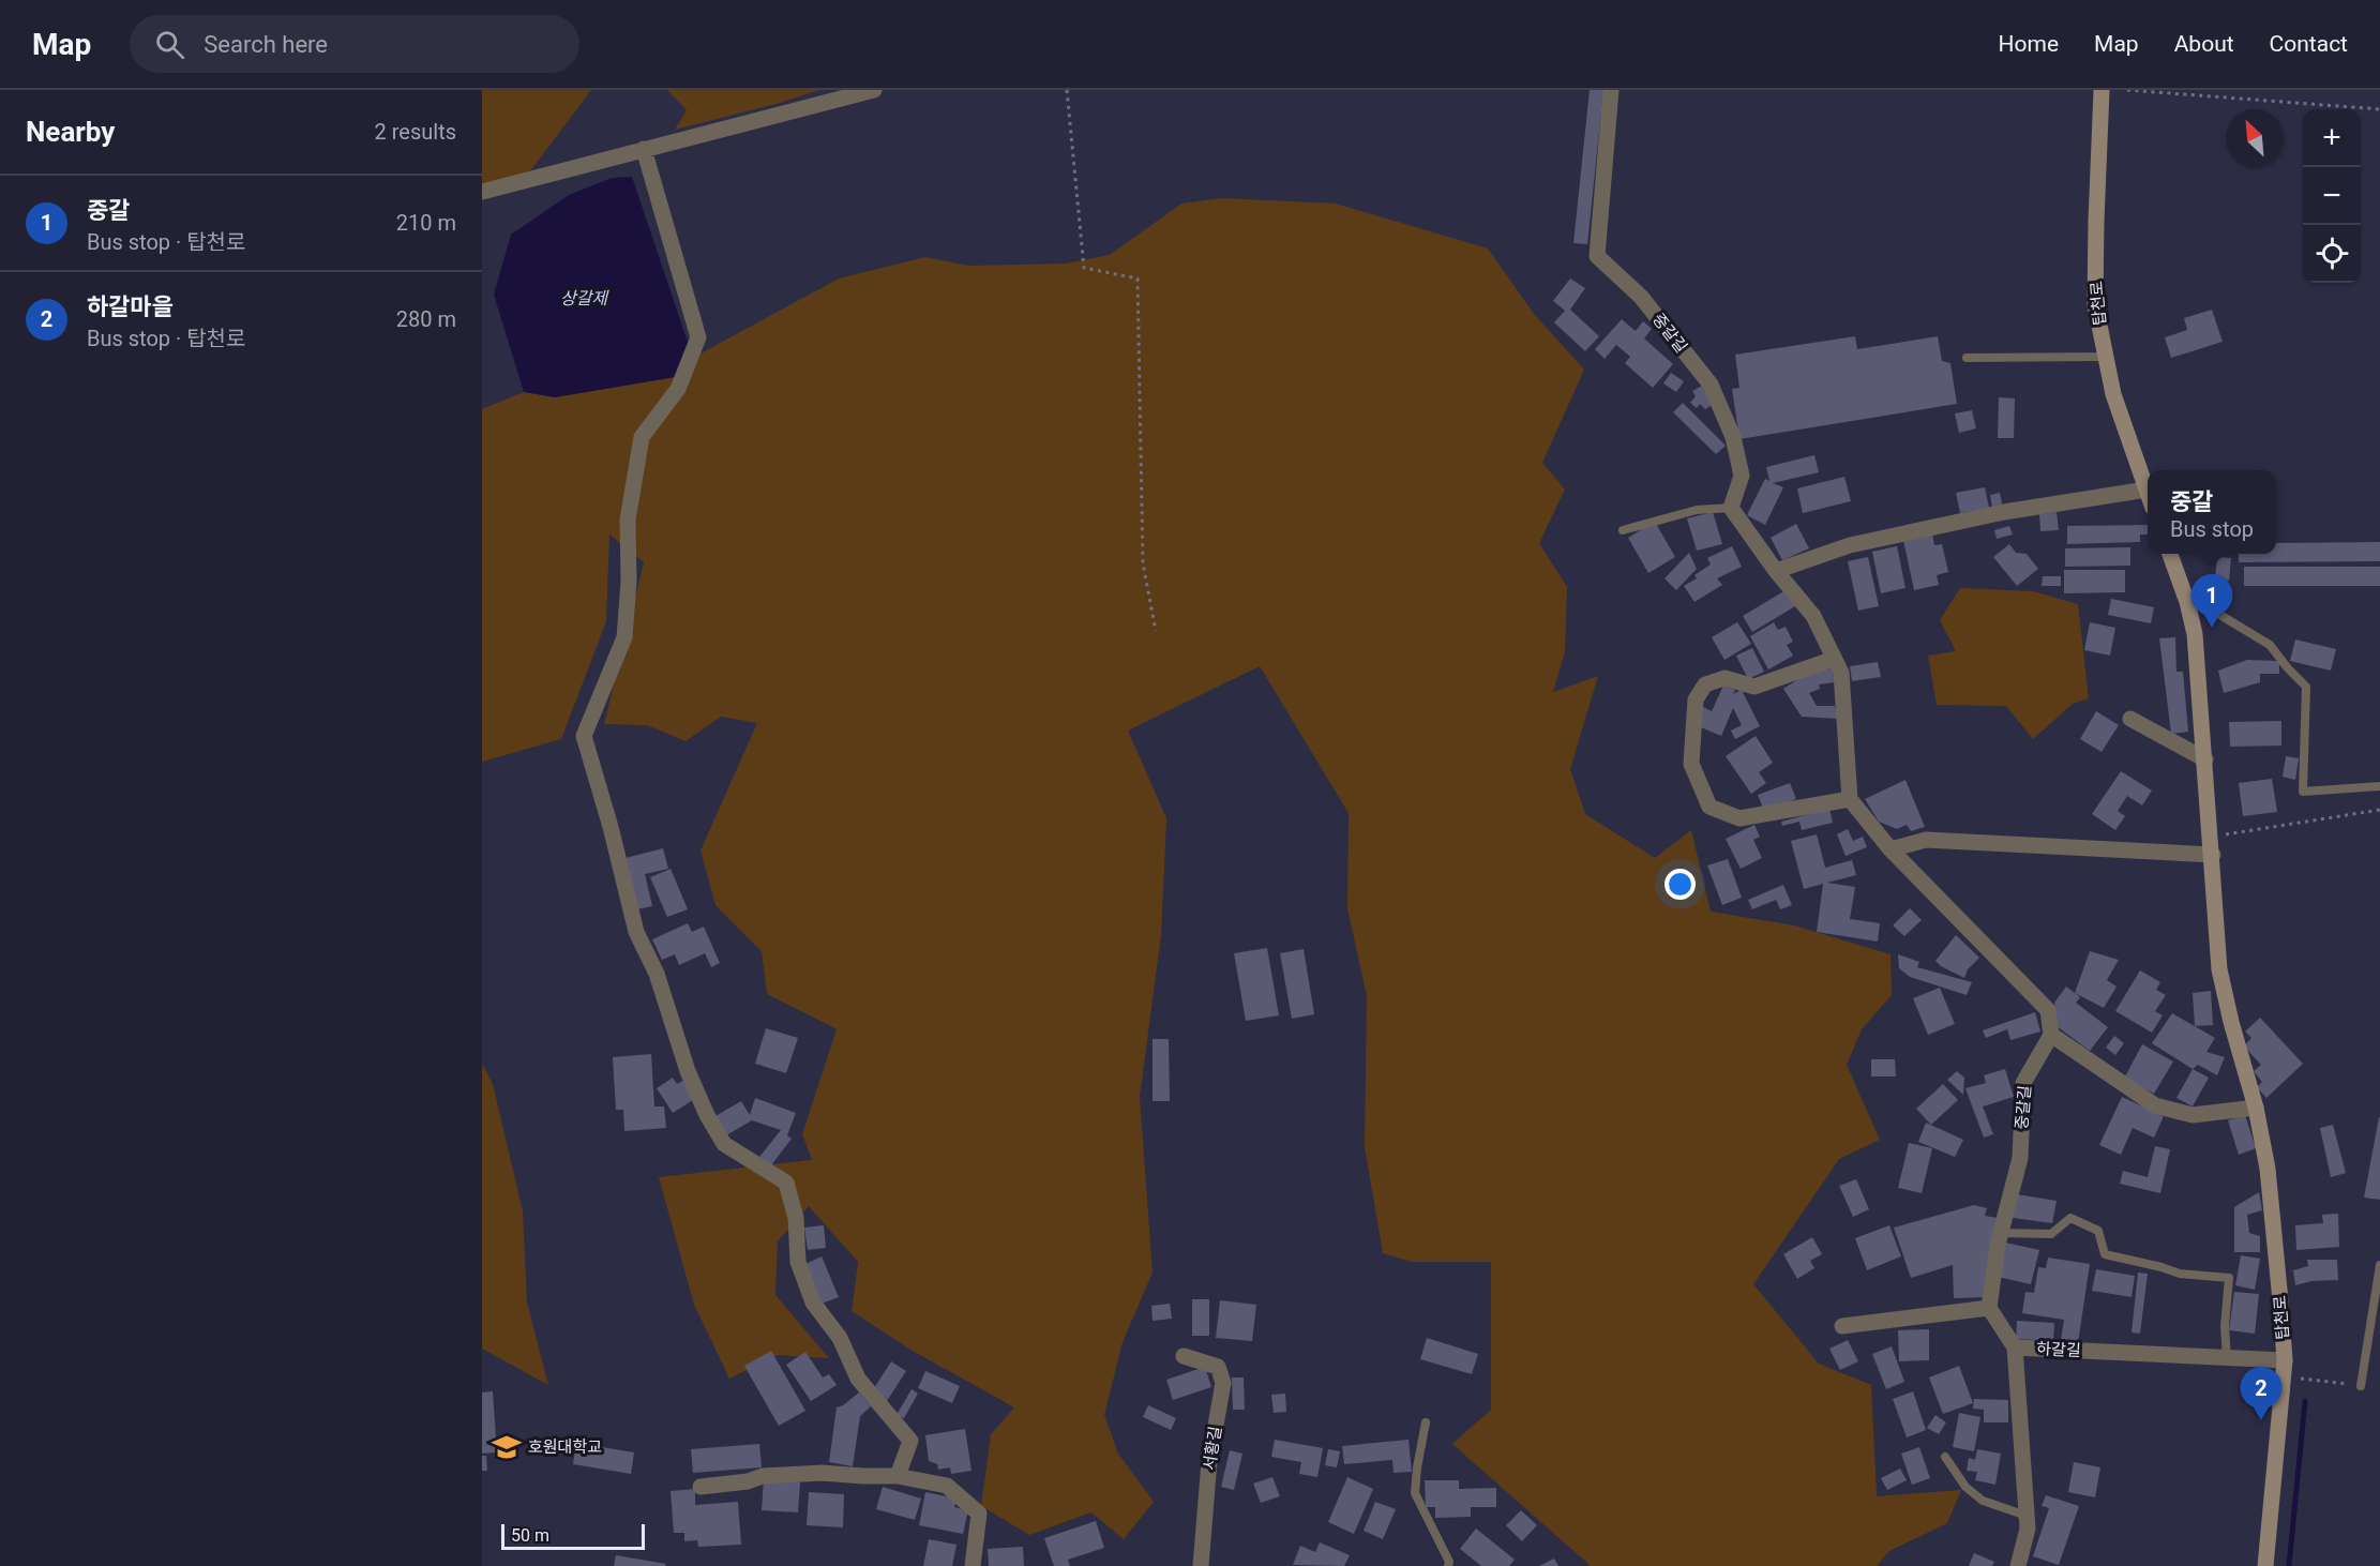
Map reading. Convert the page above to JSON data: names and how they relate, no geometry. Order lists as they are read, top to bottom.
{
  "streets": {
    "main road": ["탑천로"],
    "street": ["중갈길", "하갈길", "서황길"]
  },
  "crossings": [
    ["탑천로", "하갈길"]
  ],
  "water": ["상갈제"],
  "places": {
    "school or university": ["호원대학교"]
  },
  "scale_bar": "50 m",
  "north": "top left",
  "page": {
    "header": "Map",
    "search": "Search here",
    "nav": [
      "Home",
      "Map",
      "About",
      "Contact"
    ],
    "heading": ["Nearby", "2 results"],
    "map_buttons": ["+", "−"],
    "list": [
      {
        "mark": "1",
        "name": "중갈",
        "note": "Bus stop · 탑천로",
        "value": "210 m"
      },
      {
        "mark": "2",
        "name": "하갈마을",
        "note": "Bus stop · 탑천로",
        "value": "280 m"
      }
    ],
    "popup": ["중갈", "Bus stop"],
    "pins": ["1", "2"],
    "scale": "50 m"
  }
}
